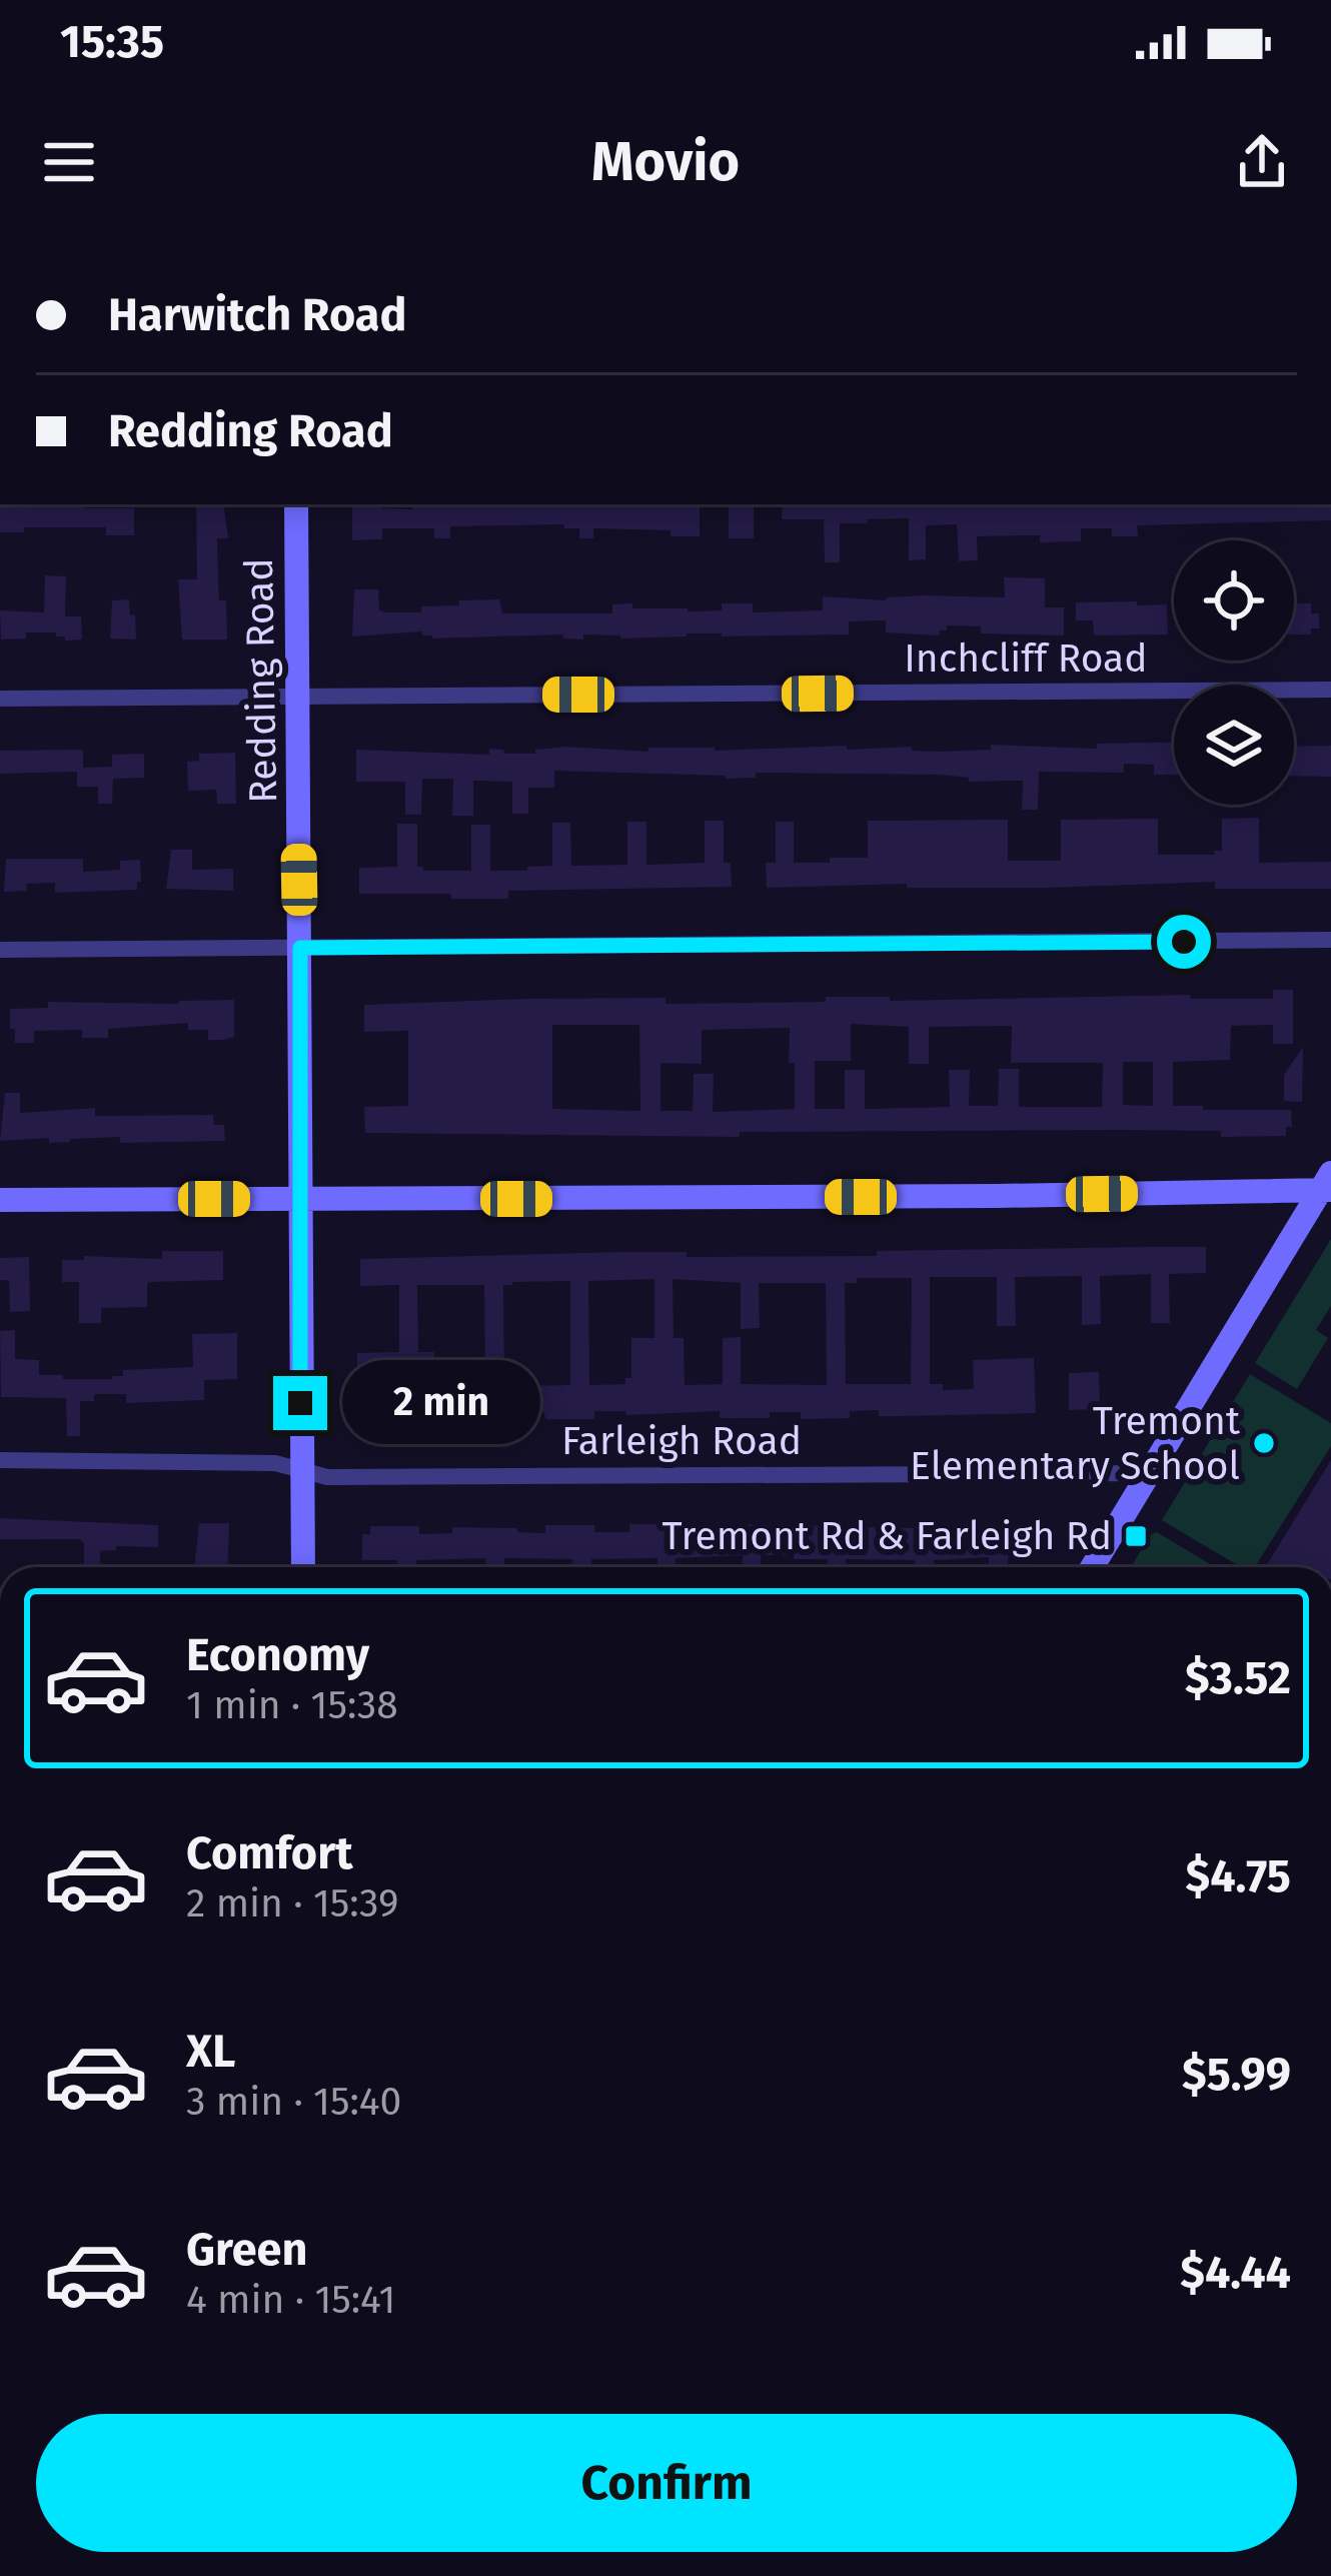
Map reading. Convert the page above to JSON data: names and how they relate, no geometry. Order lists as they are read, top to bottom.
{
  "streets": {
    "main road": ["Redding Road"],
    "street": ["Inchcliff Road", "Farleigh Road"]
  },
  "crossings": [
    ["Inchcliff Road", "Redding Road"],
    ["Redding Road", "Farleigh Road"]
  ],
  "places": {
    "other": ["Tremont Elementary School"],
    "transit": ["Tremont Rd & Farleigh Rd"]
  },
  "page": {
    "status": "15:35",
    "header": "Movio",
    "banner": ["Harwitch Road", "Redding Road"],
    "bubble": "2 min",
    "list": [
      {
        "name": "Economy",
        "note": "1 min · 15:38",
        "value": "$3.52"
      },
      {
        "name": "Comfort",
        "note": "2 min · 15:39",
        "value": "$4.75"
      },
      {
        "name": "XL",
        "note": "3 min · 15:40",
        "value": "$5.99"
      },
      {
        "name": "Green",
        "note": "4 min · 15:41",
        "value": "$4.44"
      }
    ],
    "buttons": "Confirm"
  }
}
